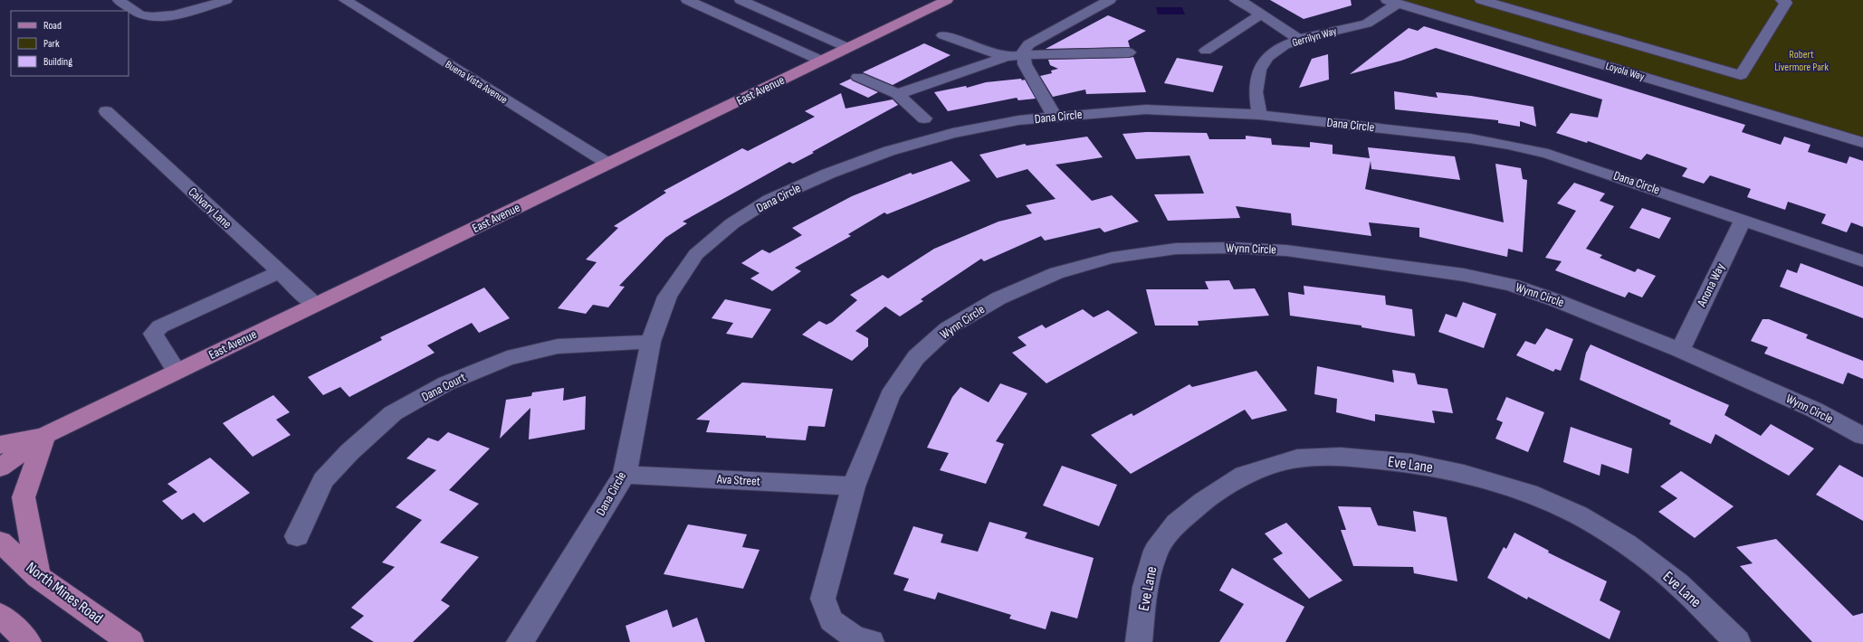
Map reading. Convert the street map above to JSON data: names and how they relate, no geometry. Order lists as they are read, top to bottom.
{
  "streets": {
    "main road": ["East Avenue", "North Mines Road"],
    "street": [
      "Gerrilyn Way",
      "Loyola Way",
      "Buena Vista Avenue",
      "Dana Circle",
      "Calvary Lane",
      "Wynn Circle",
      "Anona Way",
      "Dana Court",
      "Eve Lane",
      "Ava Street"
    ]
  },
  "crossings": [
    ["Gerrilyn Way", "Loyola Way"],
    ["Gerrilyn Way", "Dana Circle"],
    ["Buena Vista Avenue", "East Avenue"],
    ["East Avenue", "Calvary Lane"],
    ["Dana Circle", "Anona Way"],
    ["Dana Circle", "Dana Court"],
    ["Dana Circle", "Ava Street"],
    ["Wynn Circle", "Anona Way"],
    ["Wynn Circle", "Ava Street"]
  ],
  "parks": ["Robert Livermore Park"],
  "legend": ["Road", "Park", "Building"]
}
